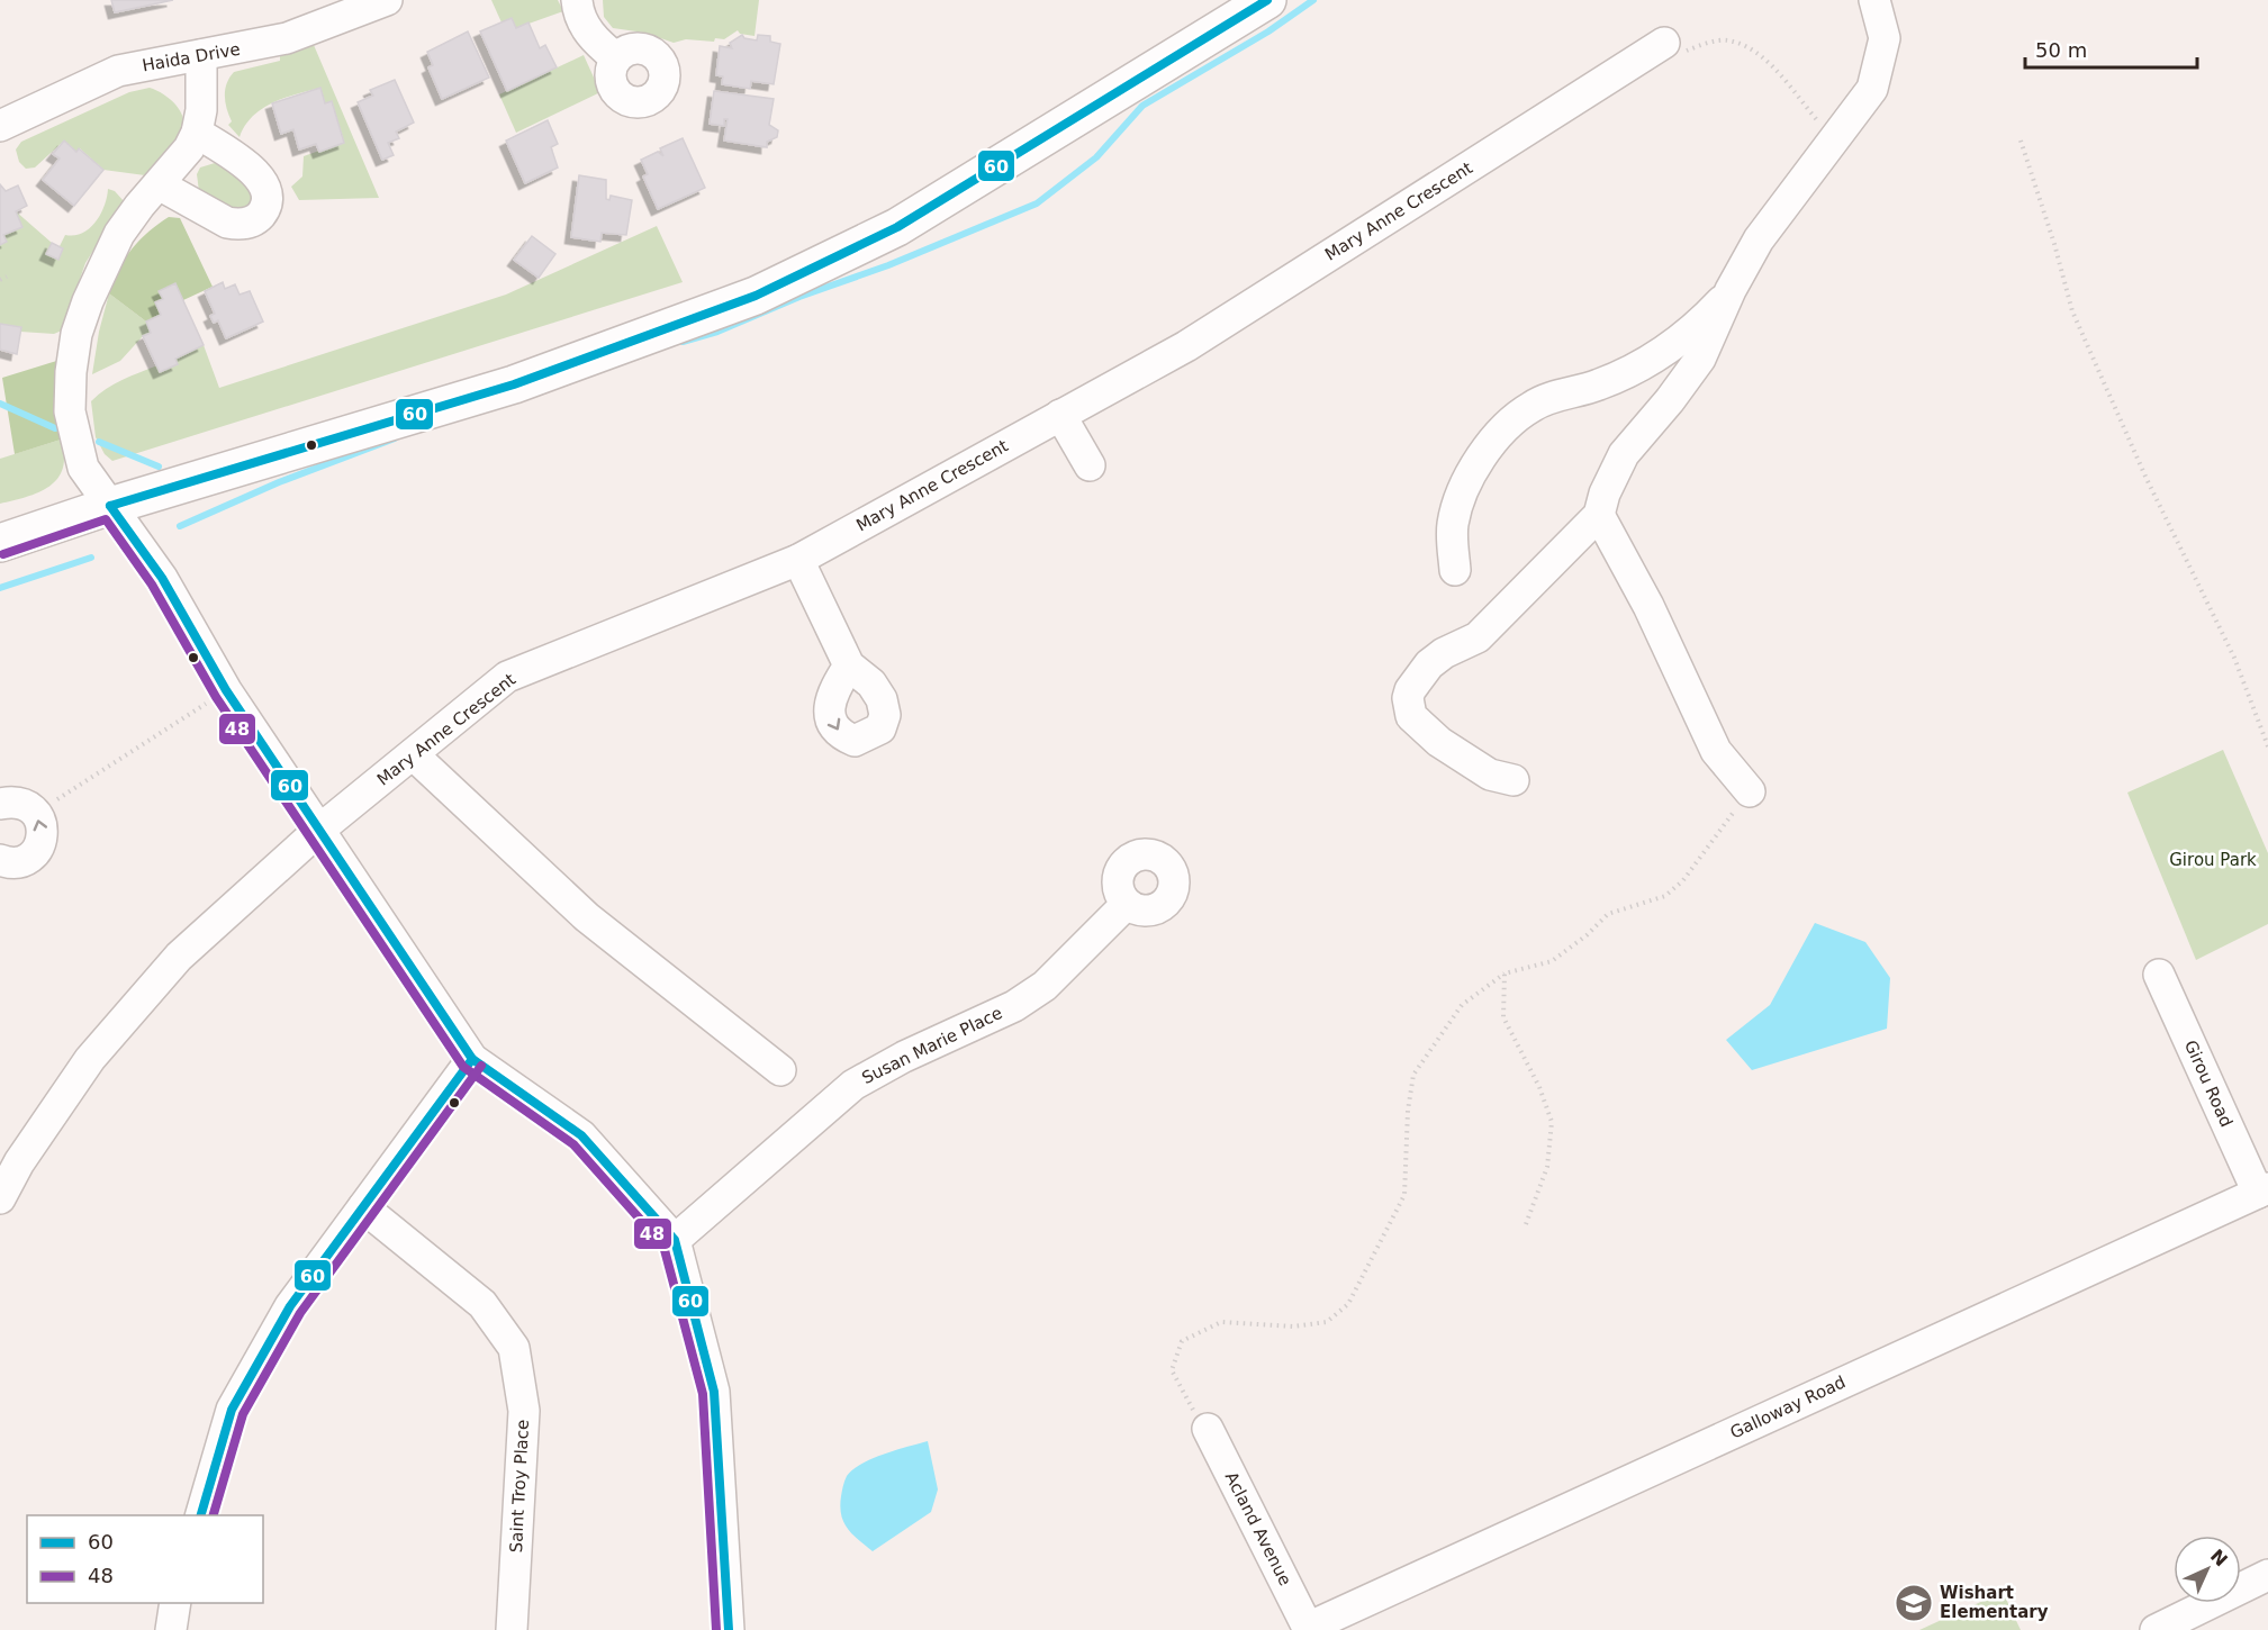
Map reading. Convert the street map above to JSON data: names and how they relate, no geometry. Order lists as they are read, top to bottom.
{
  "streets": {
    "street": [
      "Haida Drive",
      "Mary Anne Crescent",
      "Susan Marie Place",
      "Girou Road",
      "Galloway Road",
      "Saint Troy Place",
      "Acland Avenue"
    ]
  },
  "crossings": [
    ["Girou Road", "Galloway Road"],
    ["Galloway Road", "Acland Avenue"]
  ],
  "parks": ["Girou Park"],
  "places": {
    "school or university": ["Wishart Elementary"]
  },
  "lines": ["transit line 60", "transit line 48"],
  "legend": ["60", "48"],
  "scale_bar": "50 m",
  "north": "top right"
}
